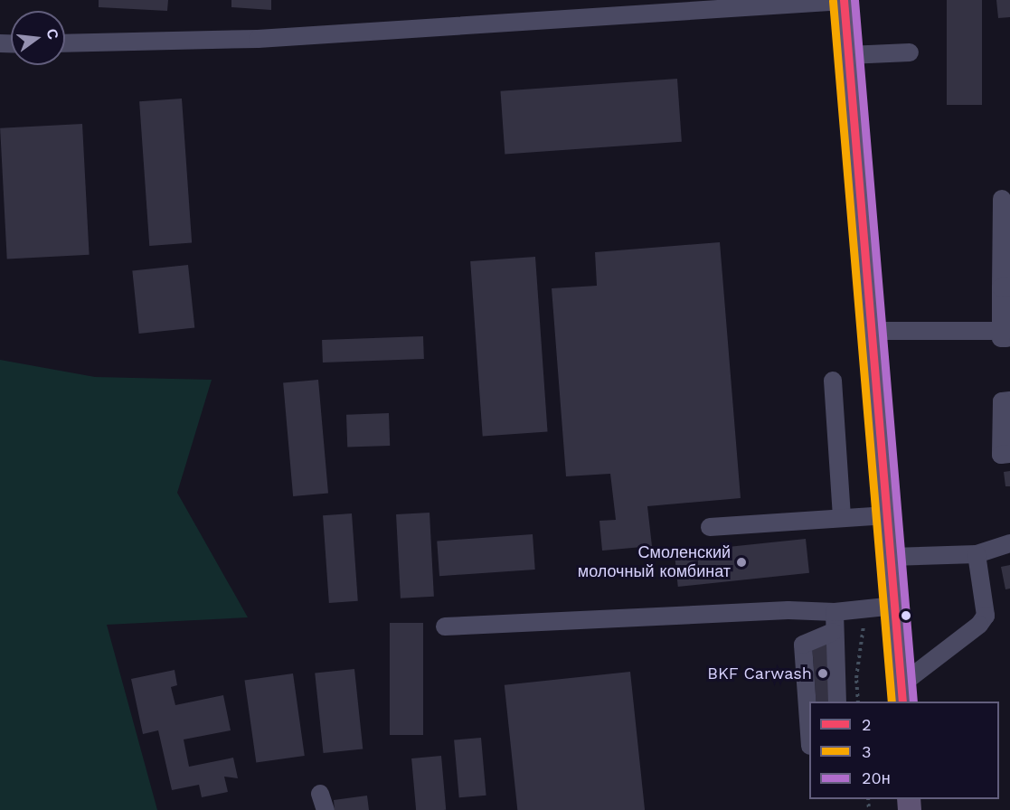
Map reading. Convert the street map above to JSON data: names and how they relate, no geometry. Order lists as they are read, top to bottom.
{
  "places": ["Смоленский молочный комбинат", "BKF Carwash"],
  "lines": ["transit line 2", "transit line 20н", "transit line 3"],
  "legend": ["2", "3", "20н"],
  "north": "right"
}
